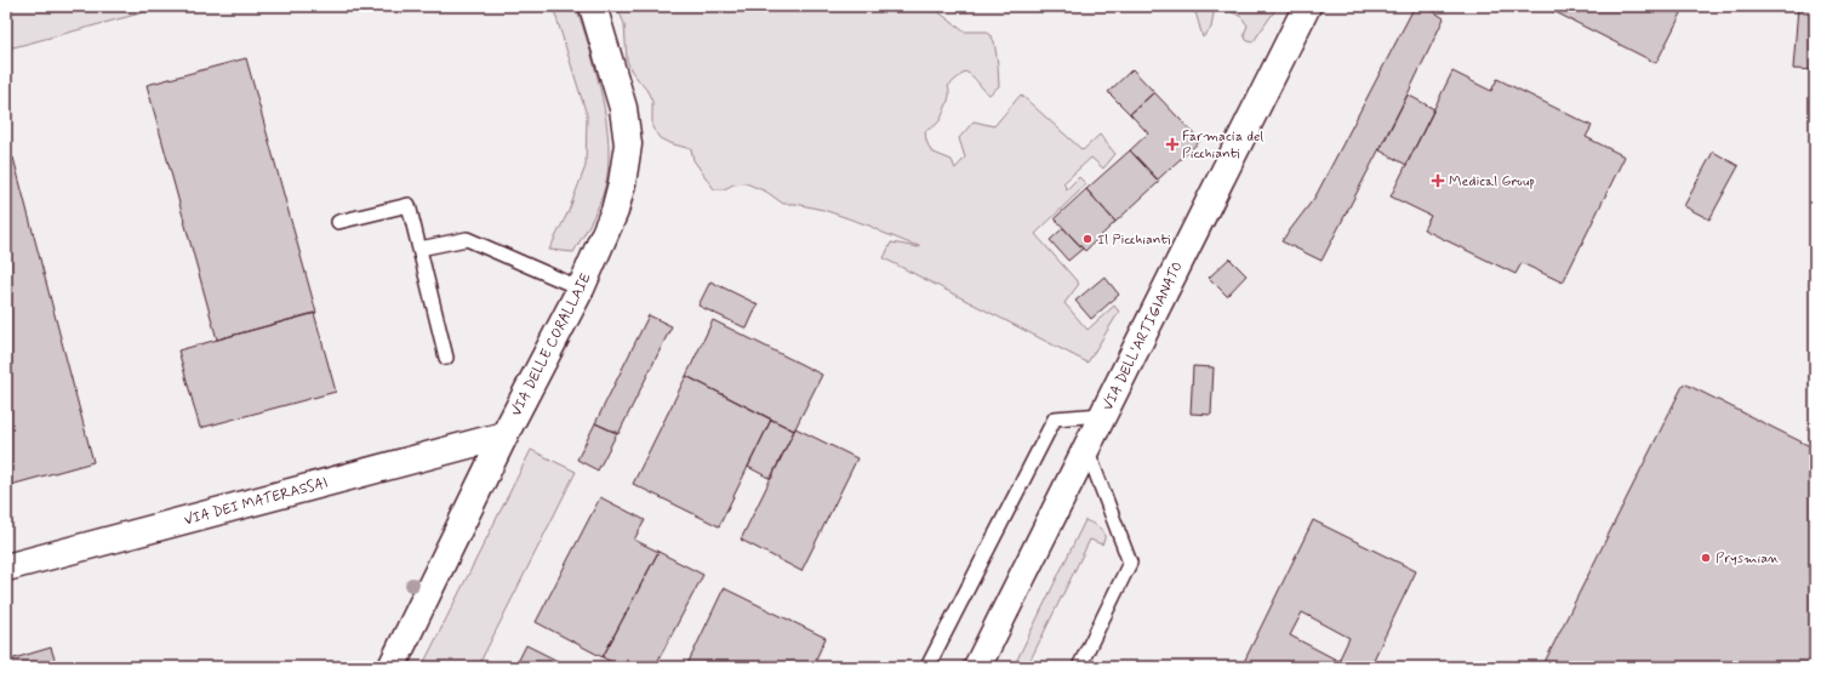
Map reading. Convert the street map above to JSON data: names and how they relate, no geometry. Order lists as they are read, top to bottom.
{
  "streets": {
    "street": ["VIA DELL'ARTIGIANATO", "VIA DELLE CORALLAIE", "VIA DEI MATERASSAI"]
  },
  "crossings": [
    ["VIA DELLE CORALLAIE", "VIA DEI MATERASSAI"]
  ],
  "places": {
    "health": ["Farmacia del Picchianti", "Medical Group"],
    "other": ["Il Picchianti", "Prysmian"]
  }
}
